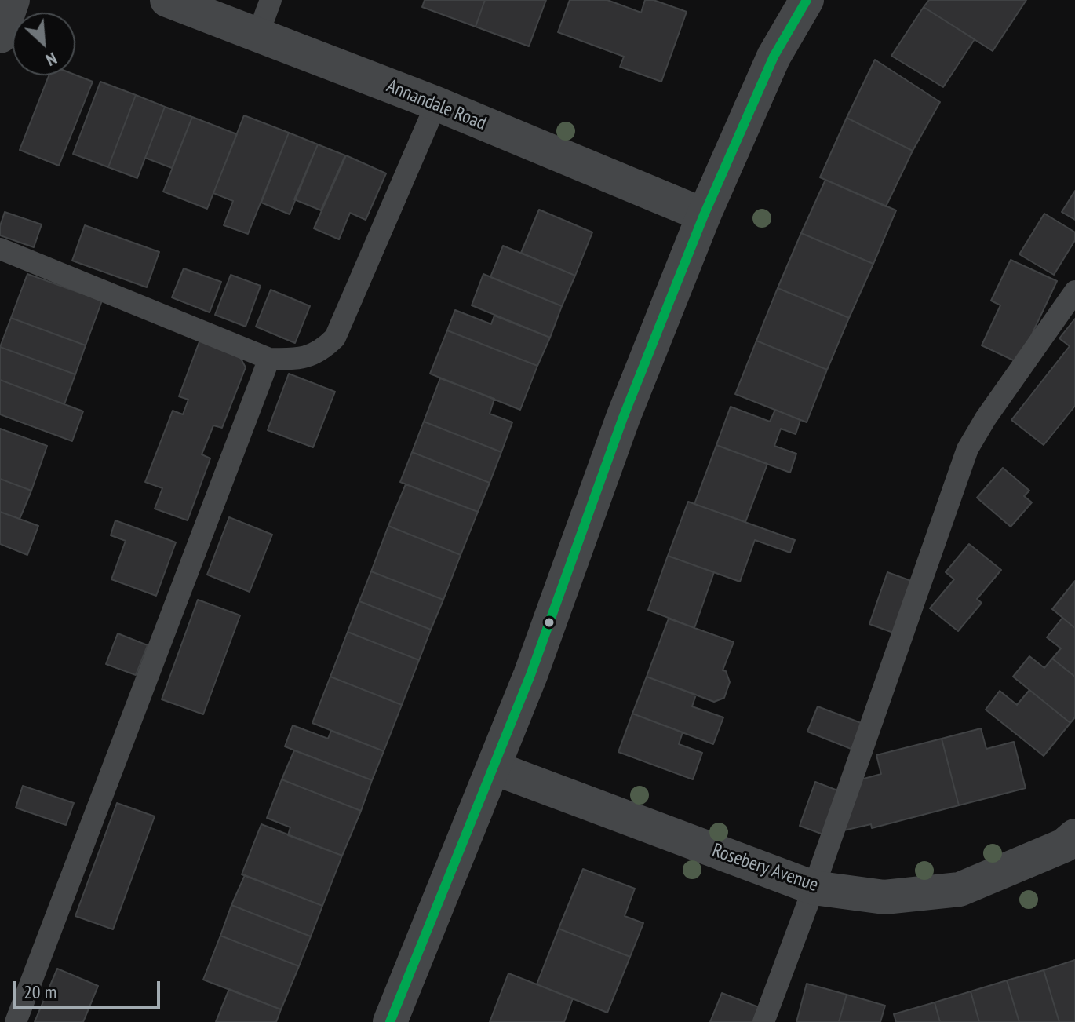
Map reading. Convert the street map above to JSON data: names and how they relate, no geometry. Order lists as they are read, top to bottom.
{
  "streets": {
    "street": ["Annandale Road", "Rosebery Avenue"]
  },
  "scale_bar": "20 m",
  "north": "bottom right"
}
